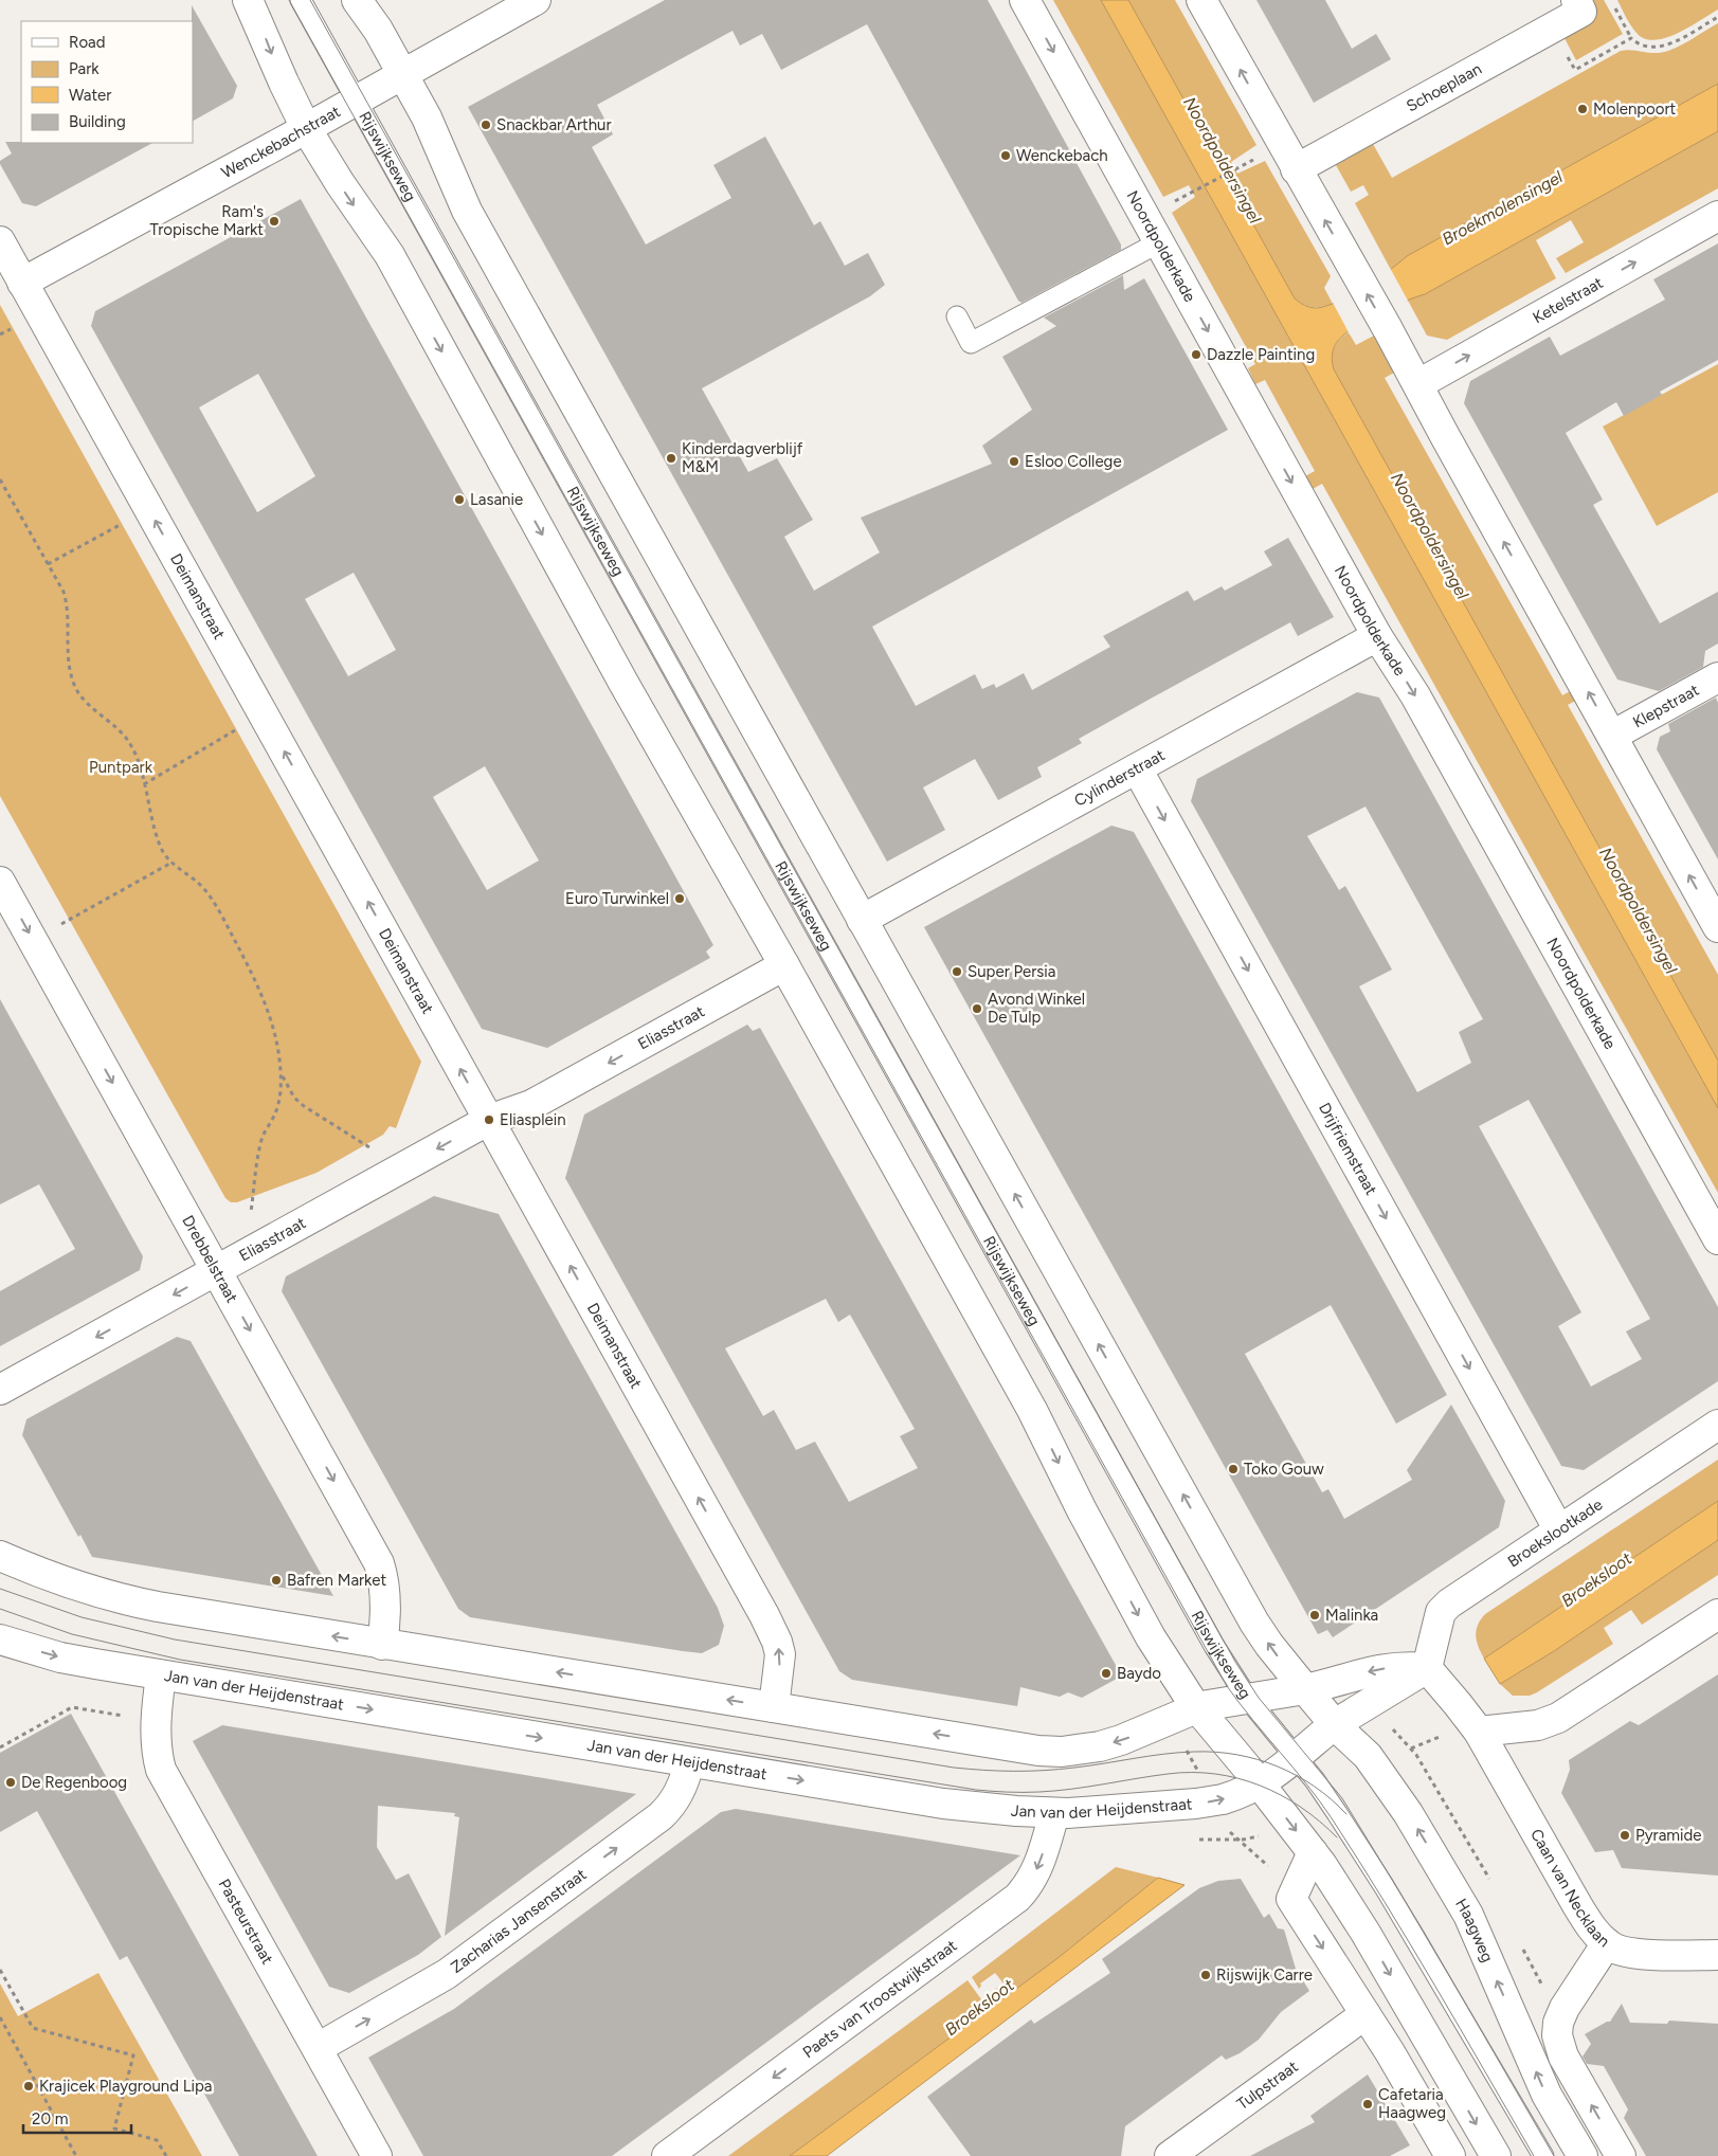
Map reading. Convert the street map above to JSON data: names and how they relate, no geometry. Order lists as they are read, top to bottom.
{
  "streets": {
    "street": [
      "Schoeplaan",
      "Wenckebachstraat",
      "Noordpolderkade",
      "Ketelstraat",
      "Deimanstraat",
      "Klepstraat",
      "Cylinderstraat",
      "Eliasstraat",
      "Drijfriemstraat",
      "Drebbelstraat",
      "Broekslootkade",
      "Jan van der Heijdenstraat",
      "Caan van Necklaan",
      "Pasteurstraat",
      "Zacharias Jansenstraat",
      "Haagweg",
      "Paets van Troostwijkstraat",
      "Tulpstraat"
    ],
    "lane": ["Rijswijkseweg"]
  },
  "crossings": [
    ["Wenckebachstraat", "Rijswijkseweg"],
    ["Wenckebachstraat", "Deimanstraat"],
    ["Rijswijkseweg", "Jan van der Heijdenstraat"],
    ["Noordpolderkade", "Cylinderstraat"],
    ["Deimanstraat", "Eliasstraat"],
    ["Cylinderstraat", "Drijfriemstraat"],
    ["Eliasstraat", "Drebbelstraat"],
    ["Drijfriemstraat", "Broekslootkade"],
    ["Jan van der Heijdenstraat", "Pasteurstraat"],
    ["Jan van der Heijdenstraat", "Zacharias Jansenstraat"],
    ["Jan van der Heijdenstraat", "Haagweg"],
    ["Jan van der Heijdenstraat", "Paets van Troostwijkstraat"],
    ["Pasteurstraat", "Zacharias Jansenstraat"]
  ],
  "one_way": [
    "Ketelstraat",
    "Deimanstraat",
    "Eliasstraat",
    "Drijfriemstraat",
    "Drebbelstraat",
    "Zacharias Jansenstraat",
    "Paets van Troostwijkstraat"
  ],
  "water": ["Noordpoldersingel", "Broekmolensingel", "Broeksloot"],
  "parks": ["Puntpark"],
  "places": [
    "Molenpoort",
    "Snackbar Arthur",
    "Wenckebach",
    "Ram's Tropische Markt",
    "Dazzle Painting",
    "Kinderdagverblijf M&M",
    "Esloo College",
    "Lasanie",
    "Euro Turwinkel",
    "Super Persia",
    "Avond Winkel De Tulp",
    "Eliasplein",
    "Toko Gouw",
    "Bafren Market",
    "Malinka",
    "Baydo",
    "De Regenboog",
    "Pyramide",
    "Rijswijk Carre",
    "Krajicek Playground Lipa",
    "Cafetaria Haagweg"
  ],
  "legend": [
    "Road",
    "Park",
    "Water",
    "Building"
  ],
  "scale_bar": "20 m"
}
